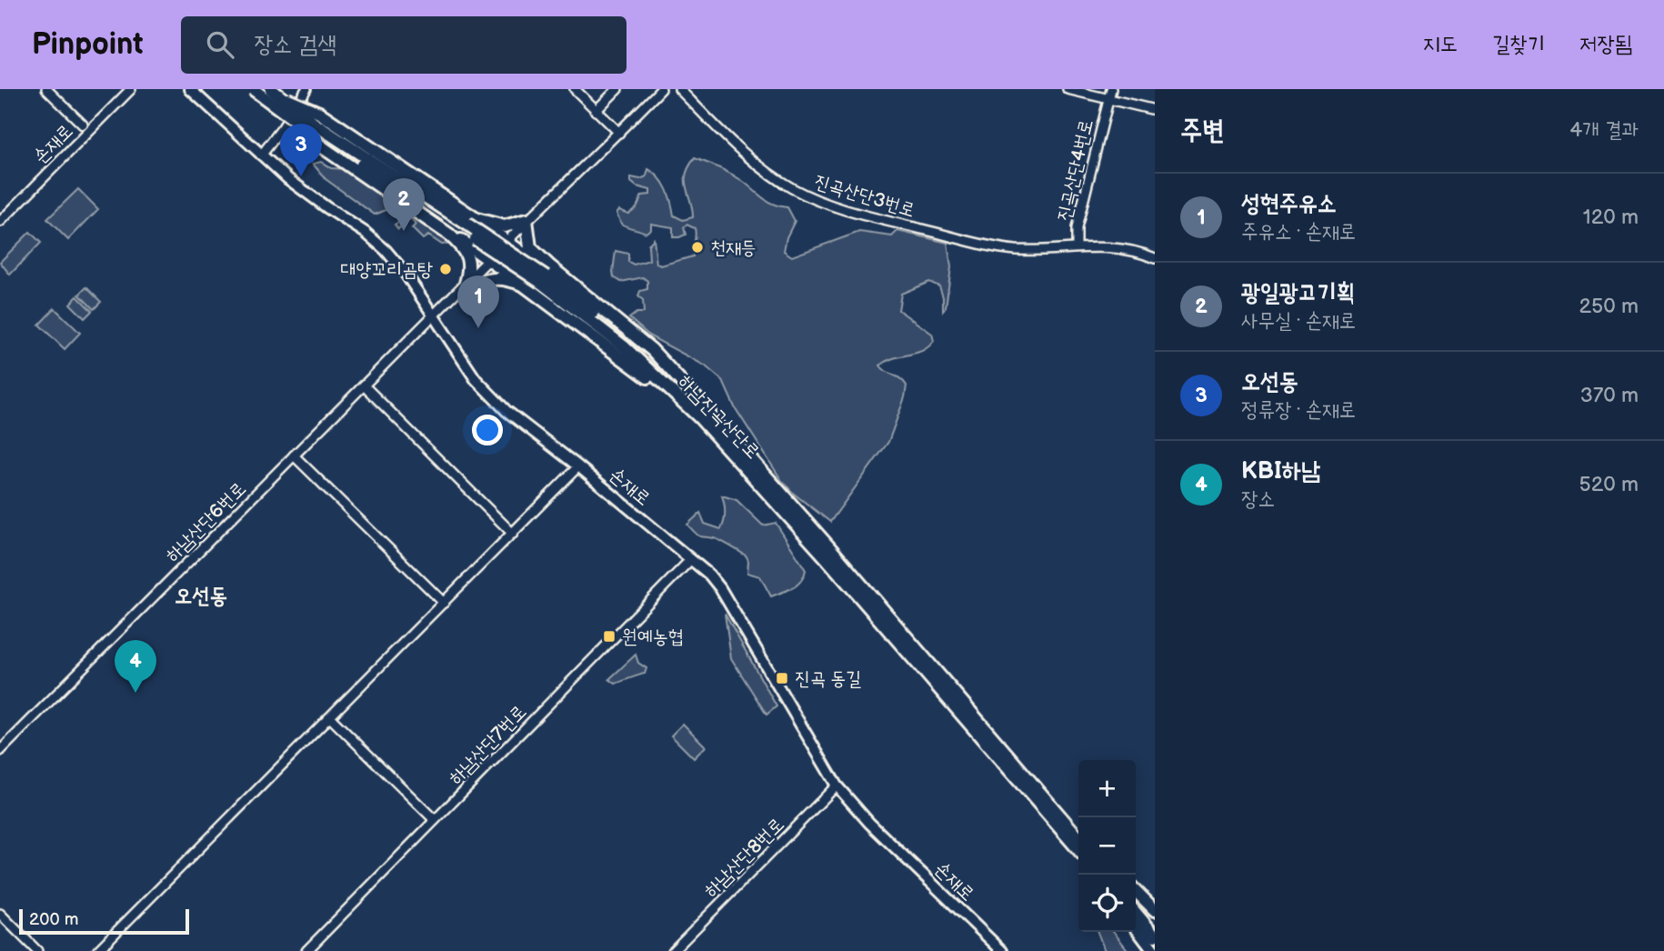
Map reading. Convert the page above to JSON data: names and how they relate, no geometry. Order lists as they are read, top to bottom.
{
  "streets": {
    "highway": ["하남진곡산단로"],
    "main road": ["손재로"],
    "street": [
      "진곡산단4번로",
      "진곡산단3번로",
      "하남산단6번로",
      "하남산단7번로",
      "하남산단8번로"
    ]
  },
  "crossings": [
    ["손재로", "하남산단6번로"],
    ["손재로", "하남산단7번로"],
    ["손재로", "하남산단8번로"],
    ["진곡산단4번로", "진곡산단3번로"]
  ],
  "districts": ["오선동"],
  "places": {
    "other": ["천재등", "대양꼬리곰탕"],
    "transit": ["원예농협", "진곡 동길"]
  },
  "scale_bar": "200 m",
  "page": {
    "header": "Pinpoint",
    "search": "장소 검색",
    "nav": ["지도", "길찾기", "저장됨"],
    "heading": ["주변", "4개 결과"],
    "pins": [
      "3",
      "2",
      "1",
      "4"
    ],
    "list": [
      {
        "mark": "1",
        "name": "성현주유소",
        "note": "주유소 · 손재로",
        "value": "120 m"
      },
      {
        "mark": "2",
        "name": "광일광고기획",
        "note": "사무실 · 손재로",
        "value": "250 m"
      },
      {
        "mark": "3",
        "name": "오선동",
        "note": "정류장 · 손재로",
        "value": "370 m"
      },
      {
        "mark": "4",
        "name": "KBI하남",
        "note": "장소",
        "value": "520 m"
      }
    ],
    "map_buttons": ["+", "−"],
    "scale": "200 m"
  }
}
